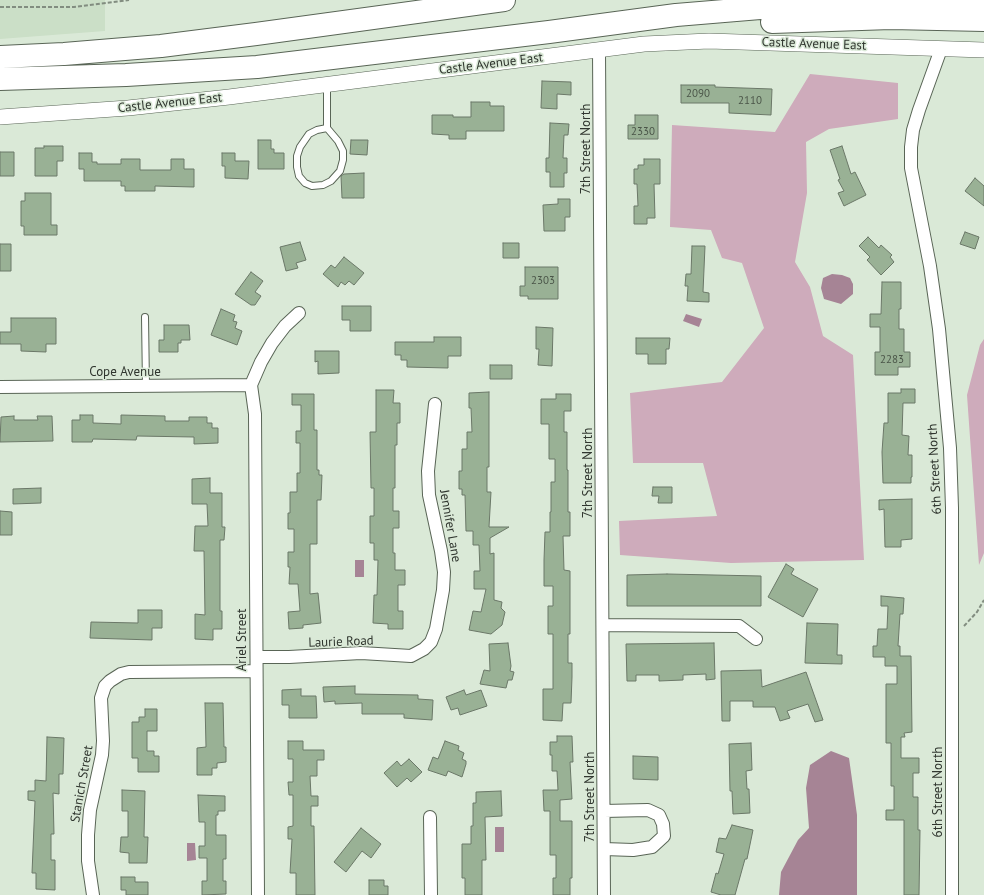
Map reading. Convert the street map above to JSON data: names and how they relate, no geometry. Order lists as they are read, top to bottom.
{
  "streets": {
    "street": [
      "Castle Avenue East",
      "7th Street North",
      "Cope Avenue",
      "6th Street North",
      "Jennifer Lane",
      "Ariel Street",
      "Laurie Road",
      "Stanich Street"
    ]
  },
  "crossings": [
    ["Castle Avenue East", "7th Street North"],
    ["Castle Avenue East", "6th Street North"],
    ["Cope Avenue", "Ariel Street"],
    ["Jennifer Lane", "Laurie Road"],
    ["Ariel Street", "Laurie Road"],
    ["Ariel Street", "Stanich Street"]
  ],
  "house_numbers": [
    "2090",
    "2110",
    "2330",
    "2303",
    "2283"
  ]
}
